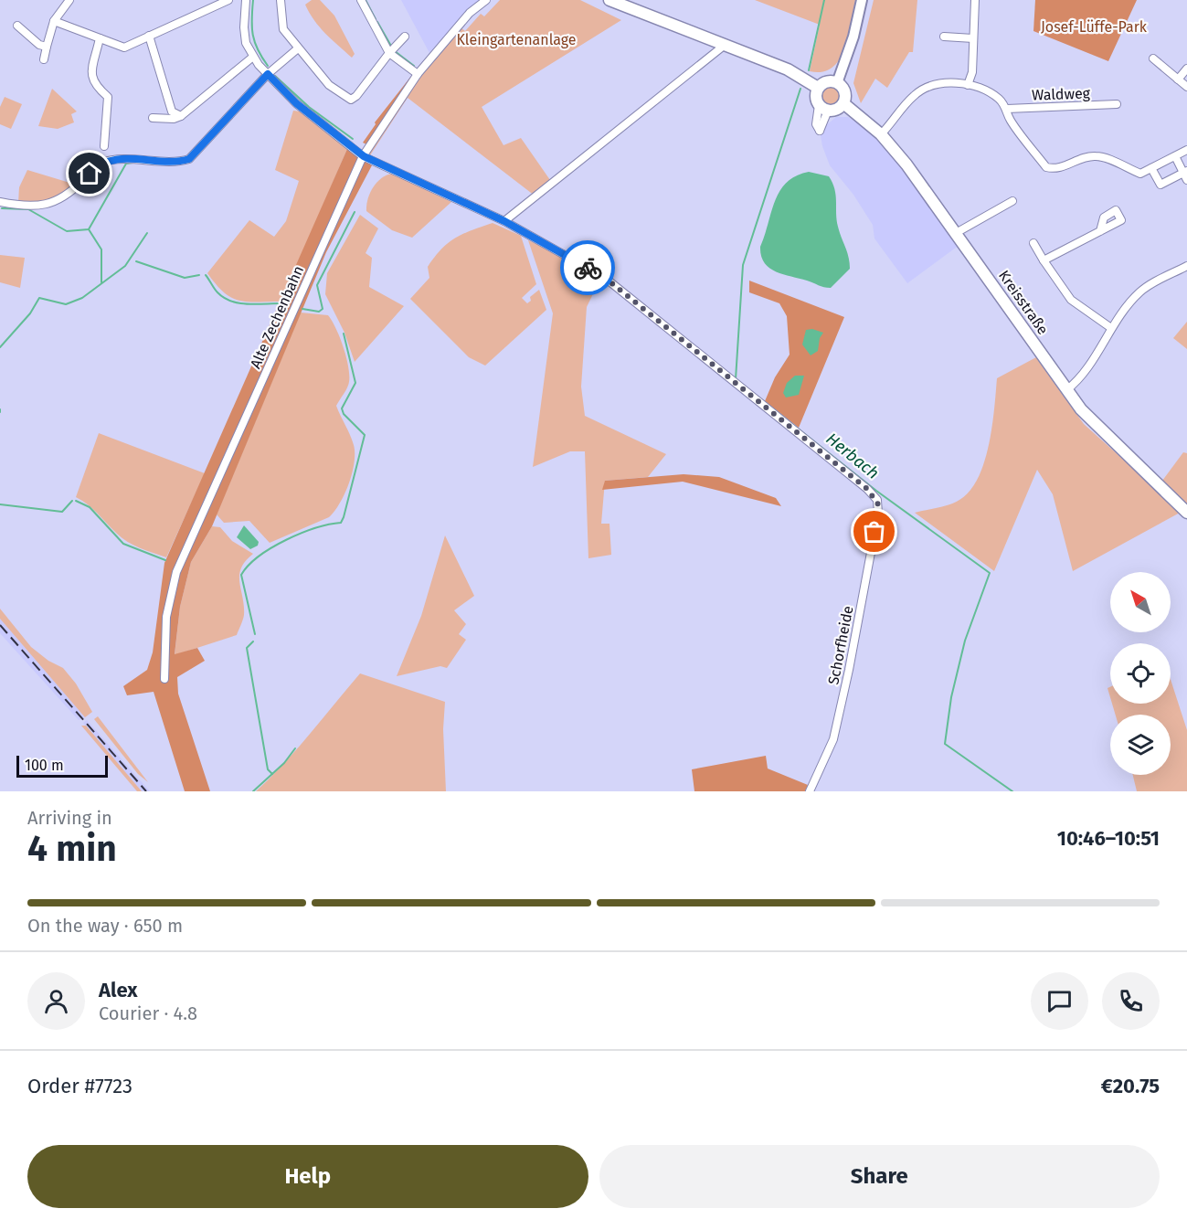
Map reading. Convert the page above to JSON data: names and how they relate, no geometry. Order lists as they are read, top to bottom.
{
  "streets": {
    "main road": ["Kreisstraße"],
    "street": ["Waldweg", "Alte Zechenbahn", "Schorfheide"]
  },
  "water": ["Herbach"],
  "parks": ["Josef-Lüffe-Park", "Kleingartenanlage"],
  "scale_bar": "100 m",
  "north": "top left",
  "page": {
    "scale": "100 m",
    "heading": ["4 min", "Arriving in", "10:46–10:51"],
    "panel": [
      "Alex",
      "Courier · 4.8",
      "Order #7723",
      "€20.75"
    ],
    "bar": "On the way · 650 m",
    "buttons": ["Help", "Share"]
  }
}
